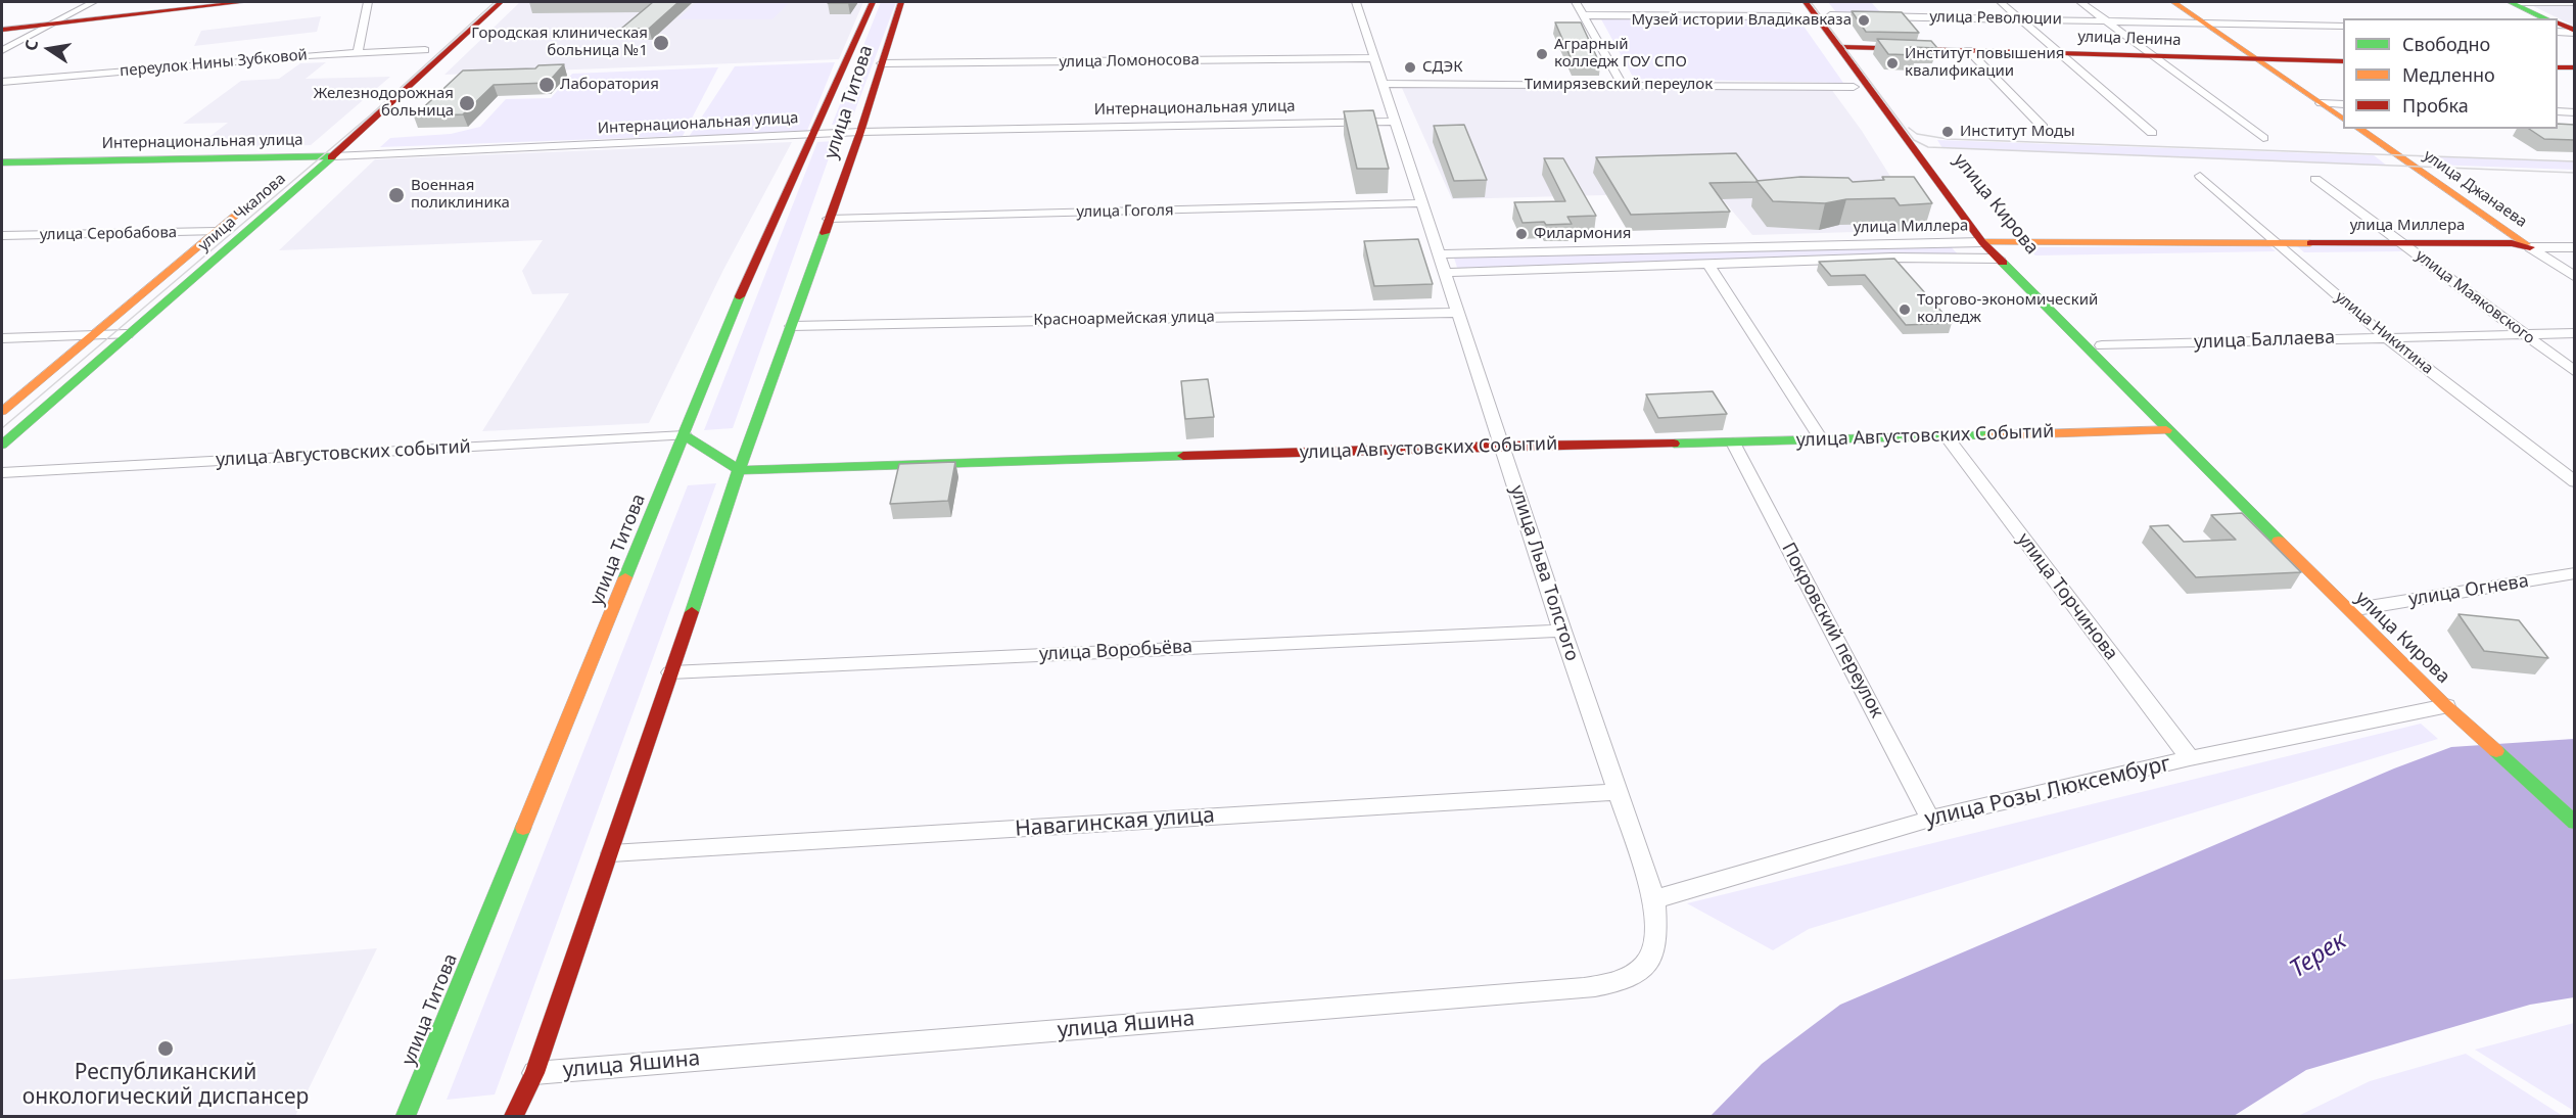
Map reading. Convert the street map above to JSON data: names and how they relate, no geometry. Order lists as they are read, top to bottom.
{
  "streets": {
    "street": [
      "улица Революции",
      "улица Ленина",
      "улица Ломоносова",
      "переулок Нины Зубковой",
      "Тимирязевский переулок",
      "улица Титова",
      "Интернациональная улица",
      "улица Джанаева",
      "улица Кирова",
      "улица Гоголя",
      "улица Чкалова",
      "улица Миллера",
      "улица Серобабова",
      "улица Маяковского",
      "Красноармейская улица",
      "улица Никитина",
      "улица Баллаева",
      "улица Августовских Событий",
      "улица Августовских событий",
      "улица Льва Толстого",
      "улица Огнева",
      "улица Торчинова",
      "Покровский переулок",
      "улица Воробьёва",
      "улица Розы Люксембург",
      "Навагинская улица",
      "улица Яшина"
    ]
  },
  "crossings": [
    ["улица Революции", "улица Кирова"],
    ["улица Ленина", "улица Кирова"],
    ["улица Ломоносова", "улица Титова"],
    ["улица Ломоносова", "улица Льва Толстого"],
    ["Тимирязевский переулок", "улица Льва Толстого"],
    ["улица Титова", "Интернациональная улица"],
    ["улица Титова", "улица Гоголя"],
    ["улица Титова", "Красноармейская улица"],
    ["улица Титова", "улица Августовских Событий"],
    ["улица Титова", "улица Августовских событий"],
    ["улица Титова", "улица Воробьёва"],
    ["улица Титова", "Навагинская улица"],
    ["улица Титова", "улица Яшина"],
    ["Интернациональная улица", "улица Чкалова"],
    ["Интернациональная улица", "улица Льва Толстого"],
    ["улица Джанаева", "улица Миллера"],
    ["улица Кирова", "улица Миллера"],
    ["улица Кирова", "улица Баллаева"],
    ["улица Кирова", "улица Августовских Событий"],
    ["улица Кирова", "улица Огнева"],
    ["улица Кирова", "улица Розы Люксембург"],
    ["улица Гоголя", "улица Льва Толстого"],
    ["улица Чкалова", "улица Серобабова"],
    ["улица Миллера", "улица Маяковского"],
    ["улица Миллера", "улица Никитина"],
    ["улица Миллера", "улица Льва Толстого"],
    ["улица Маяковского", "улица Баллаева"],
    ["Красноармейская улица", "улица Льва Толстого"],
    ["улица Никитина", "улица Баллаева"],
    ["улица Августовских Событий", "улица Льва Толстого"],
    ["улица Августовских Событий", "улица Торчинова"],
    ["улица Августовских Событий", "Покровский переулок"],
    ["улица Льва Толстого", "улица Воробьёва"],
    ["улица Льва Толстого", "улица Розы Люксембург"],
    ["улица Льва Толстого", "Навагинская улица"],
    ["улица Льва Толстого", "улица Яшина"],
    ["улица Торчинова", "улица Розы Люксембург"],
    ["Покровский переулок", "улица Розы Люксембург"],
    ["улица Розы Люксембург", "улица Яшина"]
  ],
  "water": ["Терек"],
  "places": [
    "Музей истории Владикавказа",
    "Городская клиническая больница №1",
    "Аграрный колледж ГОУ СПО",
    "Институт повышения квалификации",
    "СДЭК",
    "Лаборатория",
    "Железнодорожная больница",
    "Институт Моды",
    "Военная поликлиника",
    "Филармония",
    "Торгово-экономический колледж",
    "Республиканский онкологический диспансер"
  ],
  "legend": ["Свободно", "Медленно", "Пробка"],
  "north": "left"
}
